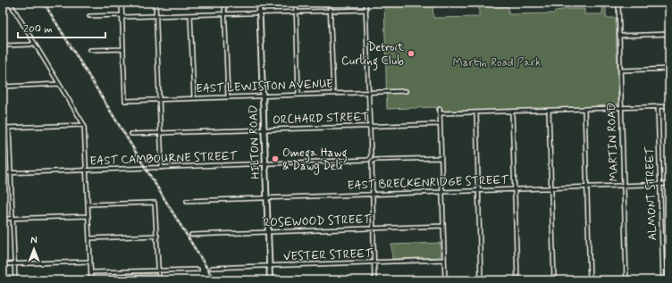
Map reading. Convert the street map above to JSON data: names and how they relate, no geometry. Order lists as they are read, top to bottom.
{
  "streets": {
    "street": [
      "EAST LEWISTON AVENUE",
      "ORCHARD STREET",
      "HILTON ROAD",
      "MARTIN ROAD",
      "EAST CAMBOURNE STREET",
      "EAST BRECKENRIDGE STREET",
      "ALMONT STREET",
      "ROSEWOOD STREET",
      "VESTER STREET"
    ]
  },
  "crossings": [
    ["EAST LEWISTON AVENUE", "HILTON ROAD"],
    ["ORCHARD STREET", "HILTON ROAD"],
    ["ORCHARD STREET", "EAST CAMBOURNE STREET"],
    ["HILTON ROAD", "EAST CAMBOURNE STREET"],
    ["HILTON ROAD", "EAST BRECKENRIDGE STREET"],
    ["HILTON ROAD", "ROSEWOOD STREET"],
    ["HILTON ROAD", "VESTER STREET"],
    ["MARTIN ROAD", "EAST BRECKENRIDGE STREET"],
    ["EAST BRECKENRIDGE STREET", "ALMONT STREET"]
  ],
  "parks": ["Martin Road Park"],
  "places": ["Detroit Curling Club", "Omega Hawg & Dawg Deli"],
  "scale_bar": "200 m",
  "north": "top"
}
